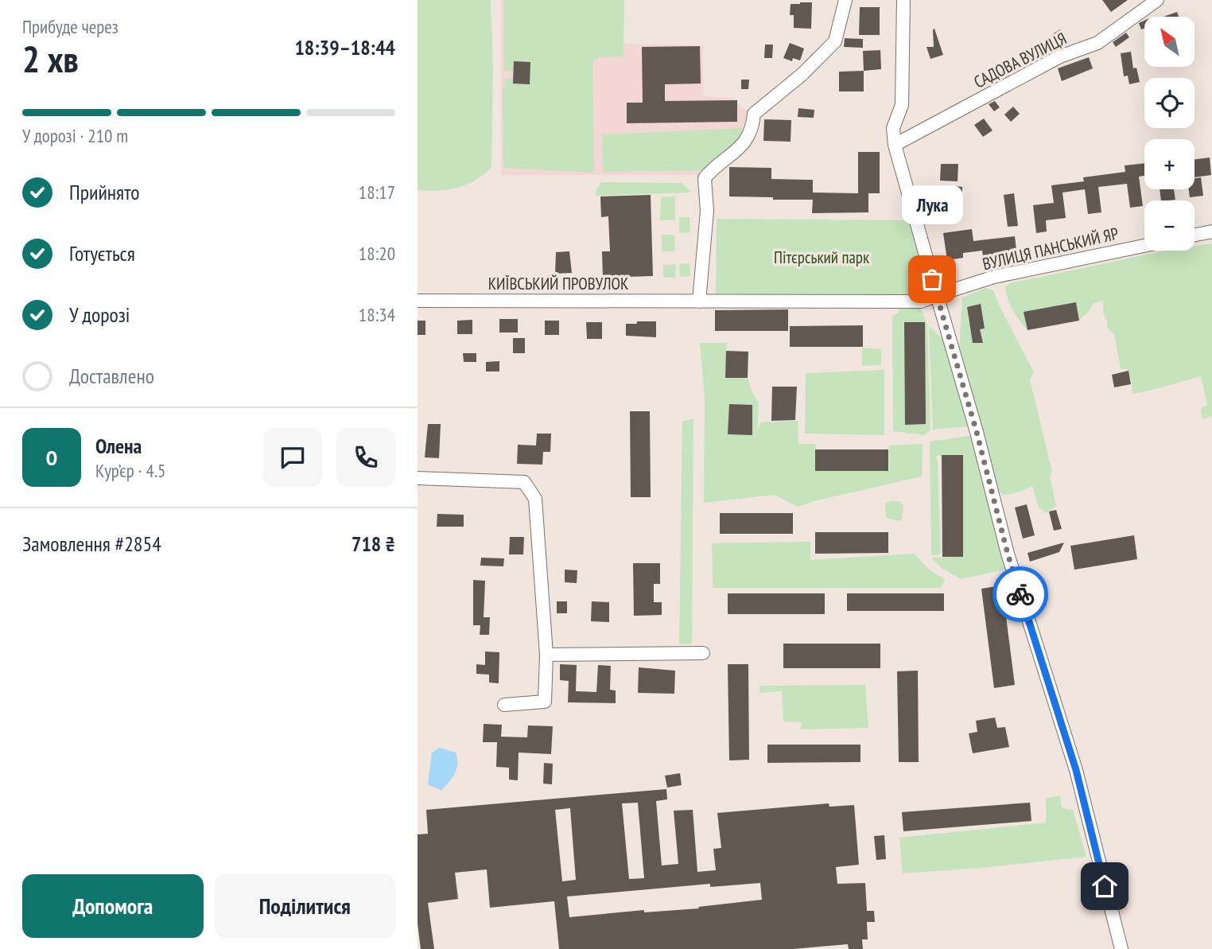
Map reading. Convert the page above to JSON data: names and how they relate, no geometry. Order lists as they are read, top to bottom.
{
  "streets": {
    "street": ["САДОВА ВУЛИЦЯ", "ВУЛИЦЯ ПАНСЬКИЙ ЯР", "КИЇВСЬКИЙ ПРОВУЛОК"]
  },
  "crossings": [
    ["ВУЛИЦЯ ПАНСЬКИЙ ЯР", "КИЇВСЬКИЙ ПРОВУЛОК"]
  ],
  "parks": ["Пітєрський парк"],
  "places": ["Лука"],
  "north": "top left",
  "page": {
    "heading": ["2 хв", "Прибуде через", "18:39–18:44"],
    "panel": [
      "Олена",
      "Кур’єр · 4.5",
      "Замовлення #2854",
      "718 ₴"
    ],
    "map_buttons": ["+", "−"],
    "bar": "У дорозі · 210 m",
    "list": [
      ["Прийнято", "18:17"],
      ["Готується", "18:20"],
      ["У дорозі", "18:34"],
      "Доставлено"
    ],
    "bubble": "Лука",
    "round": "О",
    "buttons": ["Допомога", "Поділитися"]
  }
}
